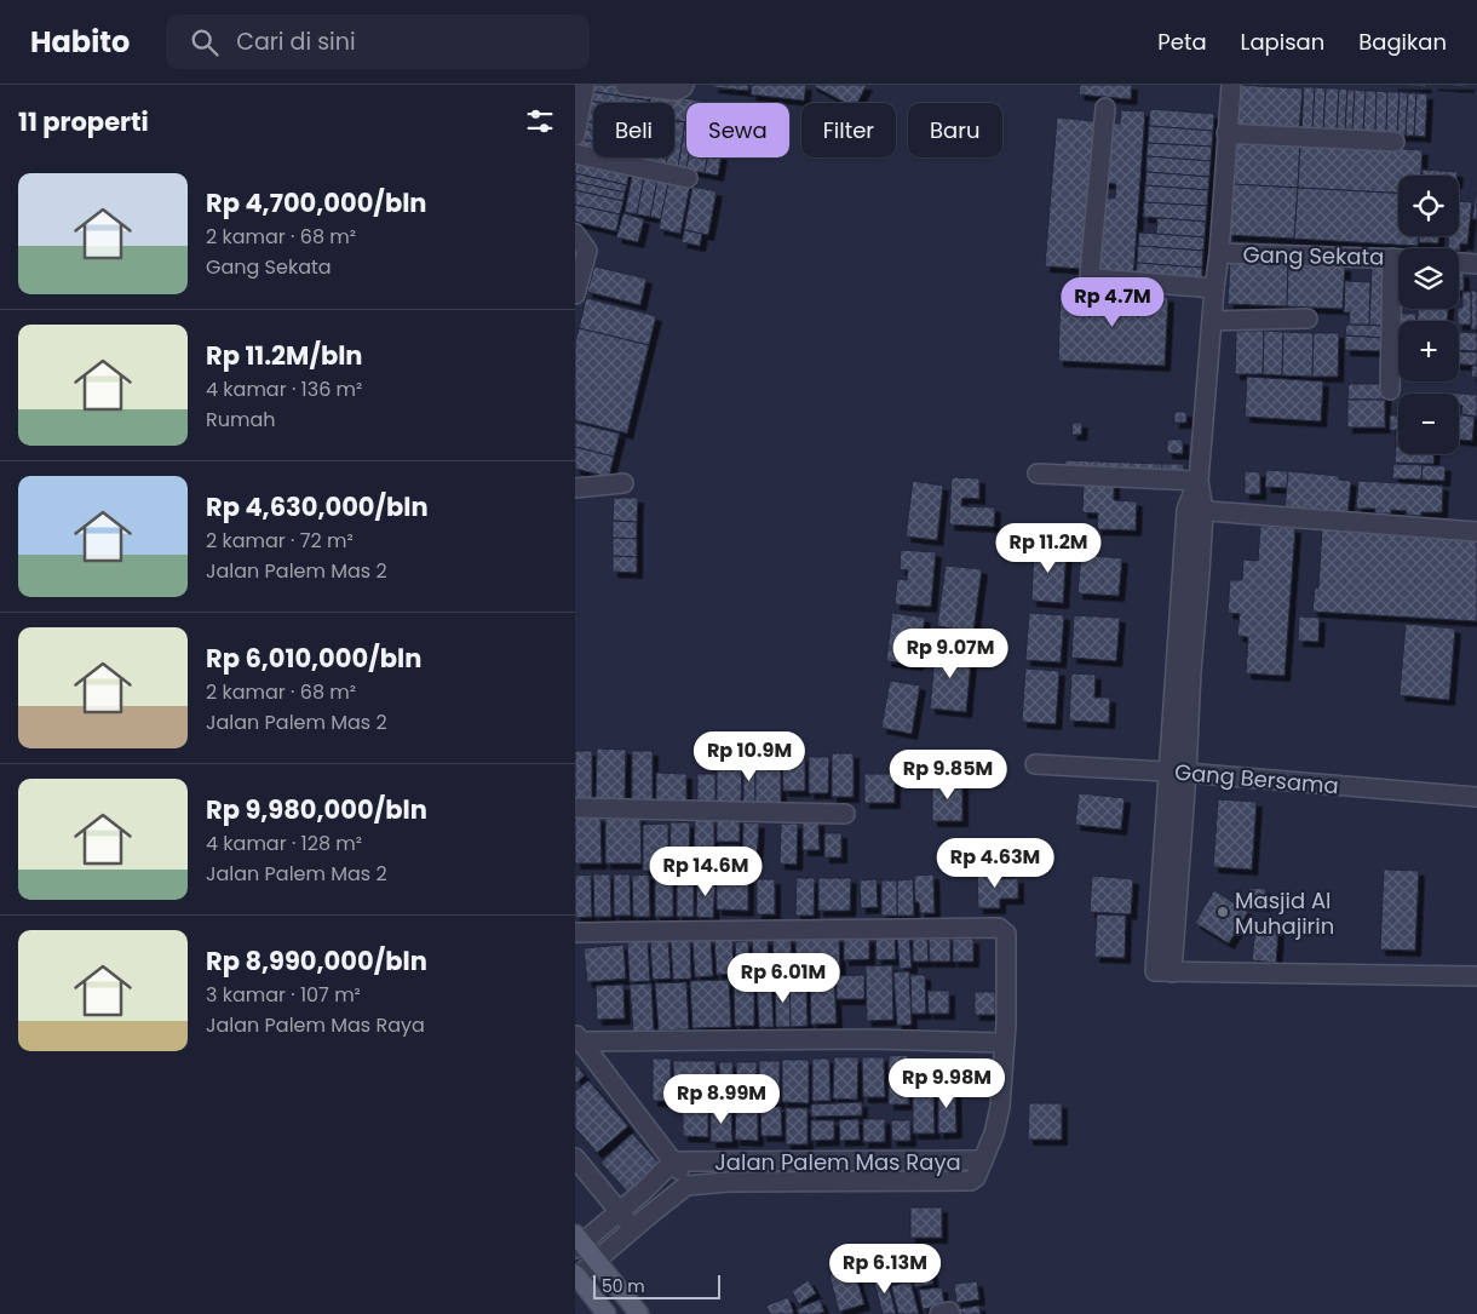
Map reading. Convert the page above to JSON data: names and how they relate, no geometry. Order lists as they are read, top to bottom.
{
  "streets": {
    "street": ["Gang Sekata", "Gang Bersama", "Jalan Palem Mas Raya"]
  },
  "places": ["Masjid Al Muhajirin"],
  "scale_bar": "50 m",
  "page": {
    "header": "Habito",
    "search": "Cari di sini",
    "nav": ["Peta", "Lapisan", "Bagikan"],
    "heading": "11 properti",
    "chip": [
      "Beli",
      "Sewa",
      "Filter",
      "Baru"
    ],
    "list": [
      {
        "name": "Rp 4,700,000/bln",
        "note": "2 kamar · 68 m² · Gang Sekata"
      },
      {
        "name": "Rp 11.2M/bln",
        "note": "4 kamar · 136 m² · Rumah"
      },
      {
        "name": "Rp 4,630,000/bln",
        "note": "2 kamar · 72 m² · Jalan Palem Mas 2"
      },
      {
        "name": "Rp 6,010,000/bln",
        "note": "2 kamar · 68 m² · Jalan Palem Mas 2"
      },
      {
        "name": "Rp 9,980,000/bln",
        "note": "4 kamar · 128 m² · Jalan Palem Mas 2"
      },
      {
        "name": "Rp 8,990,000/bln",
        "note": "3 kamar · 107 m² · Jalan Palem Mas Raya"
      }
    ],
    "map_buttons": ["+", "−"],
    "price": [
      "Rp 4.7M",
      "Rp 11.2M",
      "Rp 9.07M",
      "Rp 10.9M",
      "Rp 9.85M",
      "Rp 4.63M",
      "Rp 14.6M",
      "Rp 6.01M",
      "Rp 9.98M",
      "Rp 8.99M",
      "Rp 6.13M"
    ],
    "scale": "50 m"
  }
}
